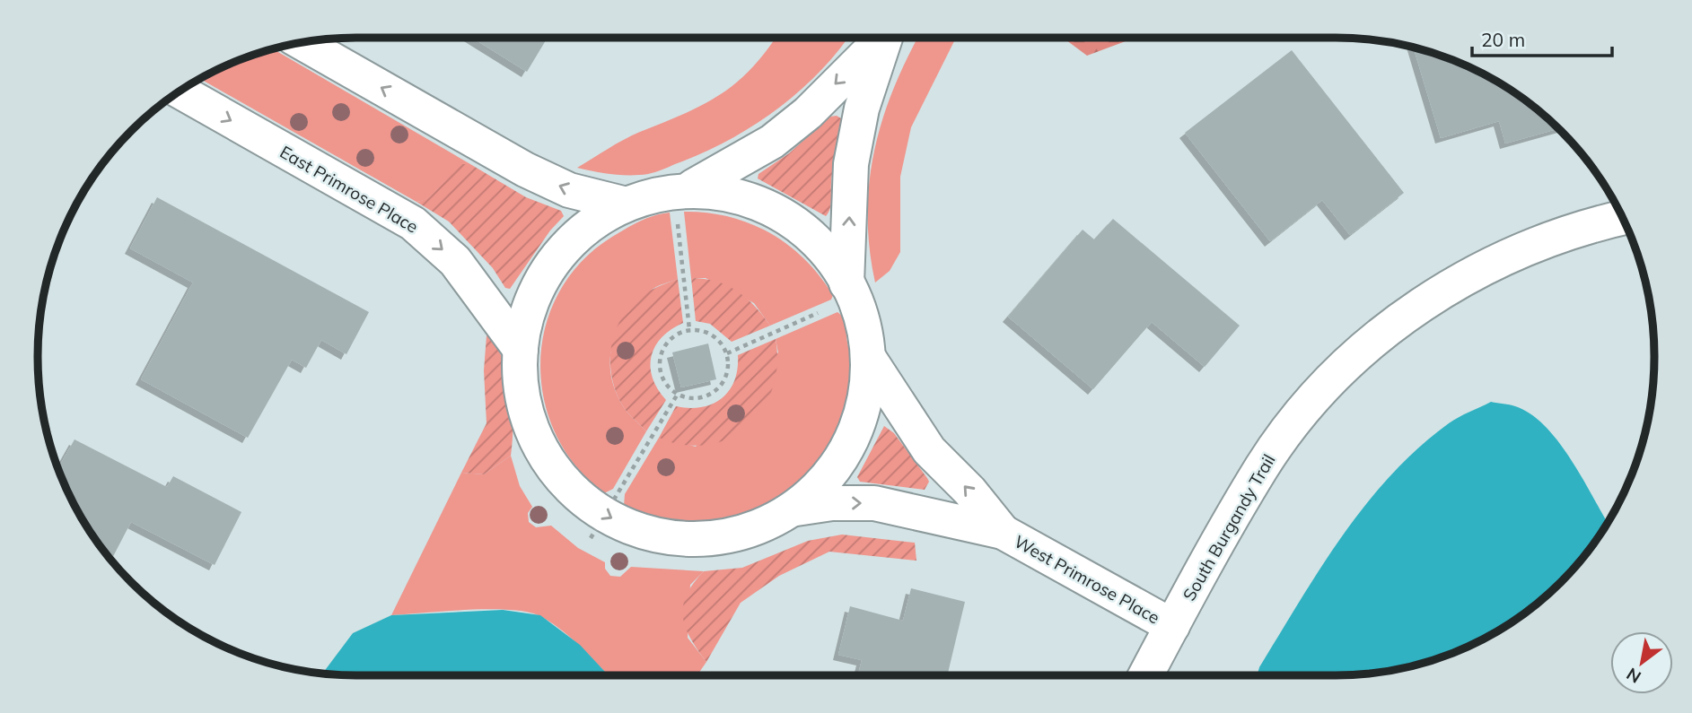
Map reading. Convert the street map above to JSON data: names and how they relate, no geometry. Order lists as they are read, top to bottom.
{
  "streets": {
    "street": ["East Primrose Place", "South Burgandy Trail", "West Primrose Place"]
  },
  "crossings": [
    ["South Burgandy Trail", "West Primrose Place"]
  ],
  "scale_bar": "20 m",
  "north": "bottom left"
}
